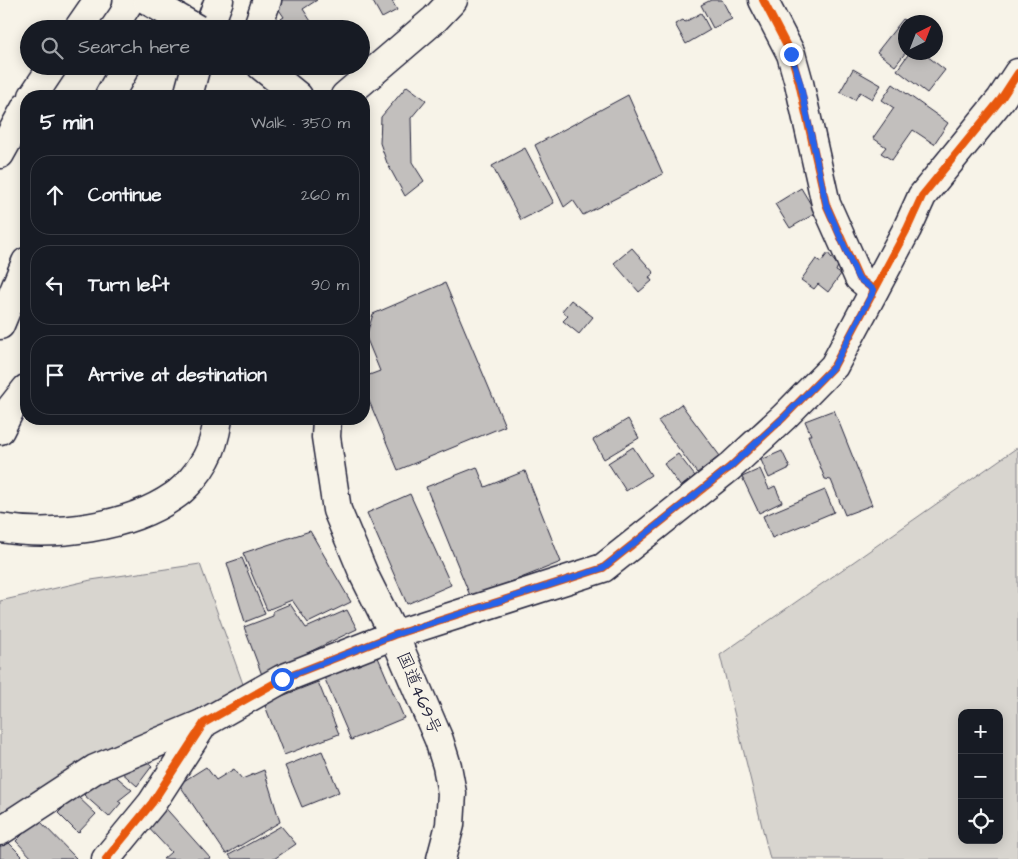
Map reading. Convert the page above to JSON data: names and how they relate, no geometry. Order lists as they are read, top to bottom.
{
  "streets": {
    "main road": ["国道469号"]
  },
  "north": "top right",
  "page": {
    "search": "Search here",
    "heading": ["5 min", "Walk · 350 m"],
    "list": [
      ["Continue", "260 m"],
      ["Turn left", "90 m"],
      "Arrive at destination"
    ],
    "map_buttons": ["+", "−"]
  }
}
